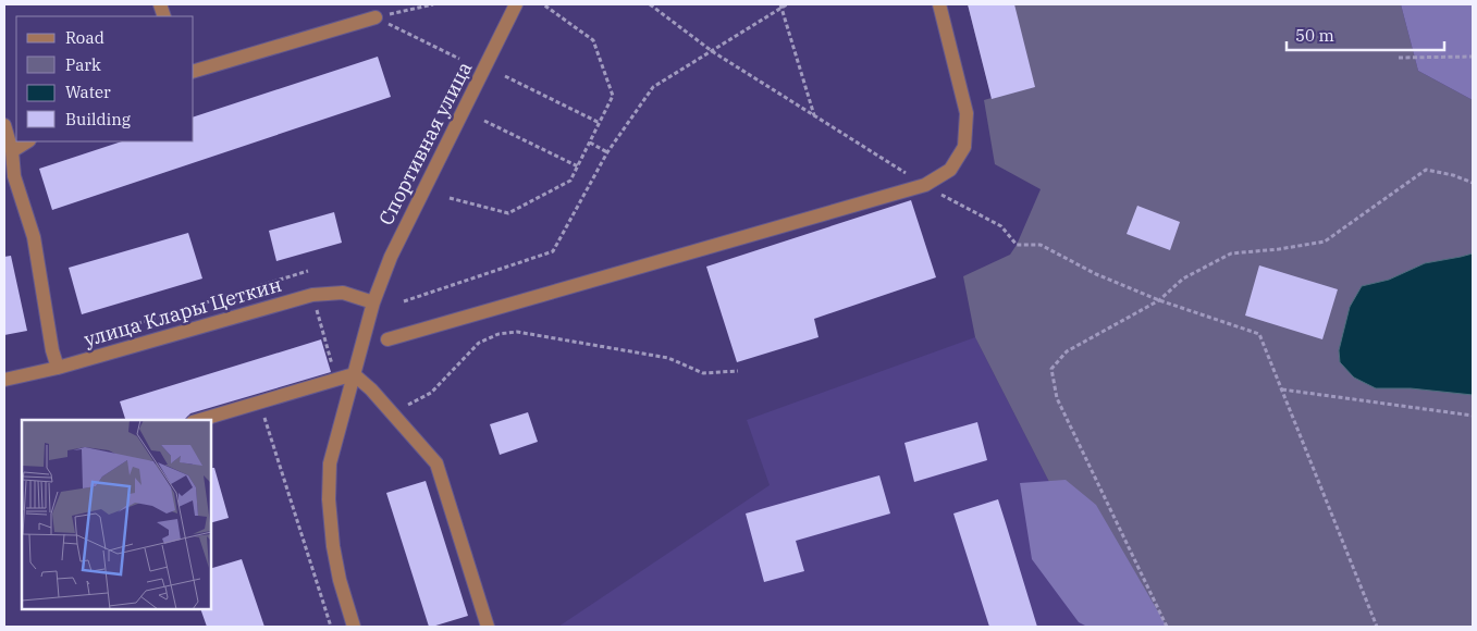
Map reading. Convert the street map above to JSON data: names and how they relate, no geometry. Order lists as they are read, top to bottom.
{
  "streets": {
    "street": ["Спортивная улица", "улица Клары Цеткин"]
  },
  "crossings": [
    ["Спортивная улица", "улица Клары Цеткин"]
  ],
  "legend": [
    "Road",
    "Park",
    "Water",
    "Building"
  ],
  "scale_bar": "50 m"
}
